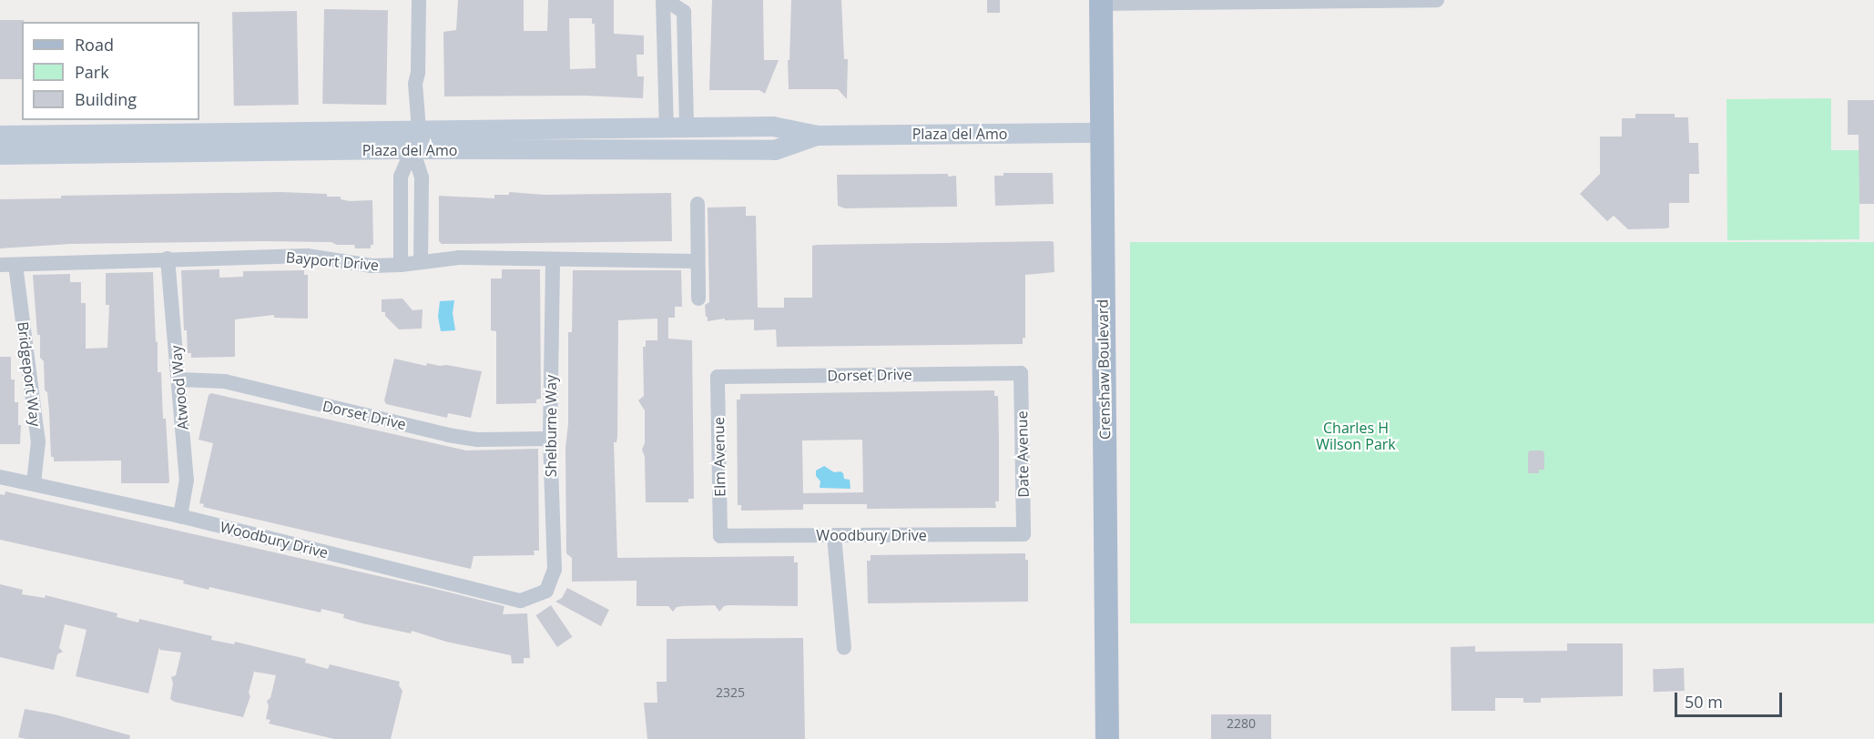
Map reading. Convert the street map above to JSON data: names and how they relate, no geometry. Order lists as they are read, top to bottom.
{
  "streets": {
    "main road": ["Plaza del Amo", "Crenshaw Boulevard"],
    "street": [
      "Bayport Drive",
      "Bridgeport Way",
      "Dorset Drive",
      "Atwood Way",
      "Shelburne Way",
      "Date Avenue",
      "Elm Avenue",
      "Woodbury Drive"
    ]
  },
  "crossings": [
    ["Plaza del Amo", "Crenshaw Boulevard"],
    ["Bayport Drive", "Bridgeport Way"],
    ["Bayport Drive", "Atwood Way"],
    ["Bayport Drive", "Shelburne Way"],
    ["Bridgeport Way", "Woodbury Drive"],
    ["Dorset Drive", "Atwood Way"],
    ["Dorset Drive", "Shelburne Way"],
    ["Dorset Drive", "Date Avenue"],
    ["Dorset Drive", "Elm Avenue"],
    ["Atwood Way", "Woodbury Drive"],
    ["Shelburne Way", "Woodbury Drive"],
    ["Date Avenue", "Woodbury Drive"],
    ["Elm Avenue", "Woodbury Drive"]
  ],
  "parks": ["Charles H Wilson Park"],
  "house_numbers": ["2325", "2280"],
  "legend": ["Road", "Park", "Building"],
  "scale_bar": "50 m"
}
